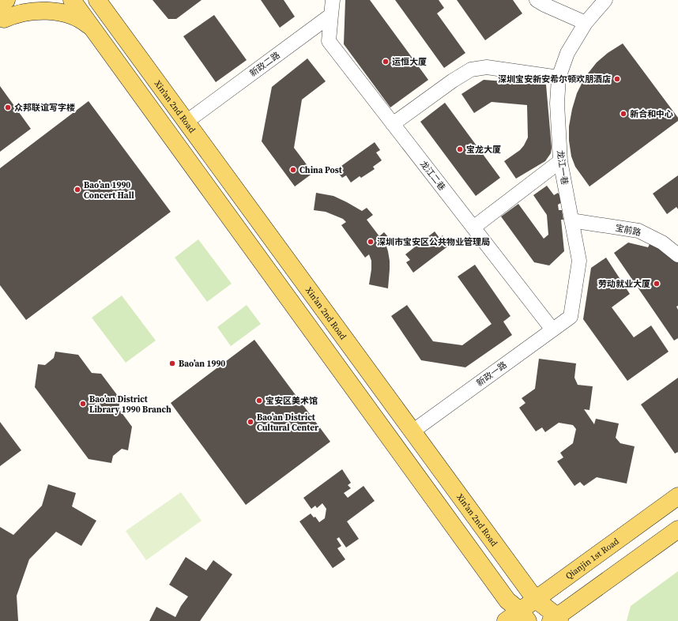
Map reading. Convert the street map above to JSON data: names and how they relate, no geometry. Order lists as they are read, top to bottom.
{
  "streets": {
    "main road": ["Xin'an 2nd Road", "Qianjin 1st Road"],
    "street": [
      "新政二路",
      "龙江一巷",
      "龙江二巷",
      "宝前路",
      "新政一路"
    ]
  },
  "crossings": [
    ["新政二路", "Xin'an 2nd Road"],
    ["新政二路", "龙江二巷"],
    ["Xin'an 2nd Road", "新政一路"],
    ["Xin'an 2nd Road", "Qianjin 1st Road"],
    ["龙江一巷", "宝前路"],
    ["龙江一巷", "新政一路"],
    ["龙江二巷", "新政一路"]
  ],
  "places": [
    "运恒大厦",
    "深圳宝安新安希尔顿欢朋酒店",
    "众邦联谊写字楼",
    "新合和中心",
    "宝龙大厦",
    "China Post",
    "Bao’an 1990 Concert Hall",
    "深圳市宝安区公共物业管理局",
    "劳动就业大厦",
    "Bao’an 1990",
    "宝安区美术馆",
    "Bao’an District Library 1990 Branch",
    "Bao’an District Cultural Center"
  ]
}
